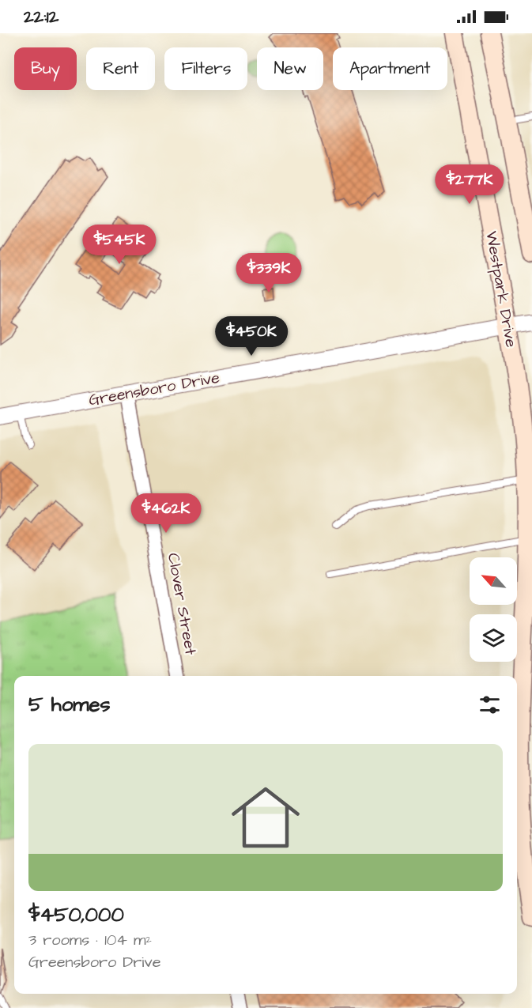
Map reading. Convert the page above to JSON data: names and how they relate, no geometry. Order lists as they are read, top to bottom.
{
  "streets": {
    "main road": ["Westpark Drive"],
    "street": ["Greensboro Drive", "Clover Street"]
  },
  "crossings": [
    ["Westpark Drive", "Greensboro Drive"],
    ["Greensboro Drive", "Clover Street"]
  ],
  "north": "top left",
  "page": {
    "status": "22:12",
    "chip": [
      "Buy",
      "Rent",
      "Filters",
      "New",
      "Apartment"
    ],
    "price": [
      "$277K",
      "$545K",
      "$339K",
      "$450K",
      "$462K"
    ],
    "heading": "5 homes",
    "list": [
      {
        "name": "$450,000",
        "note": "3 rooms · 104 m² · Greensboro Drive"
      }
    ]
  }
}
